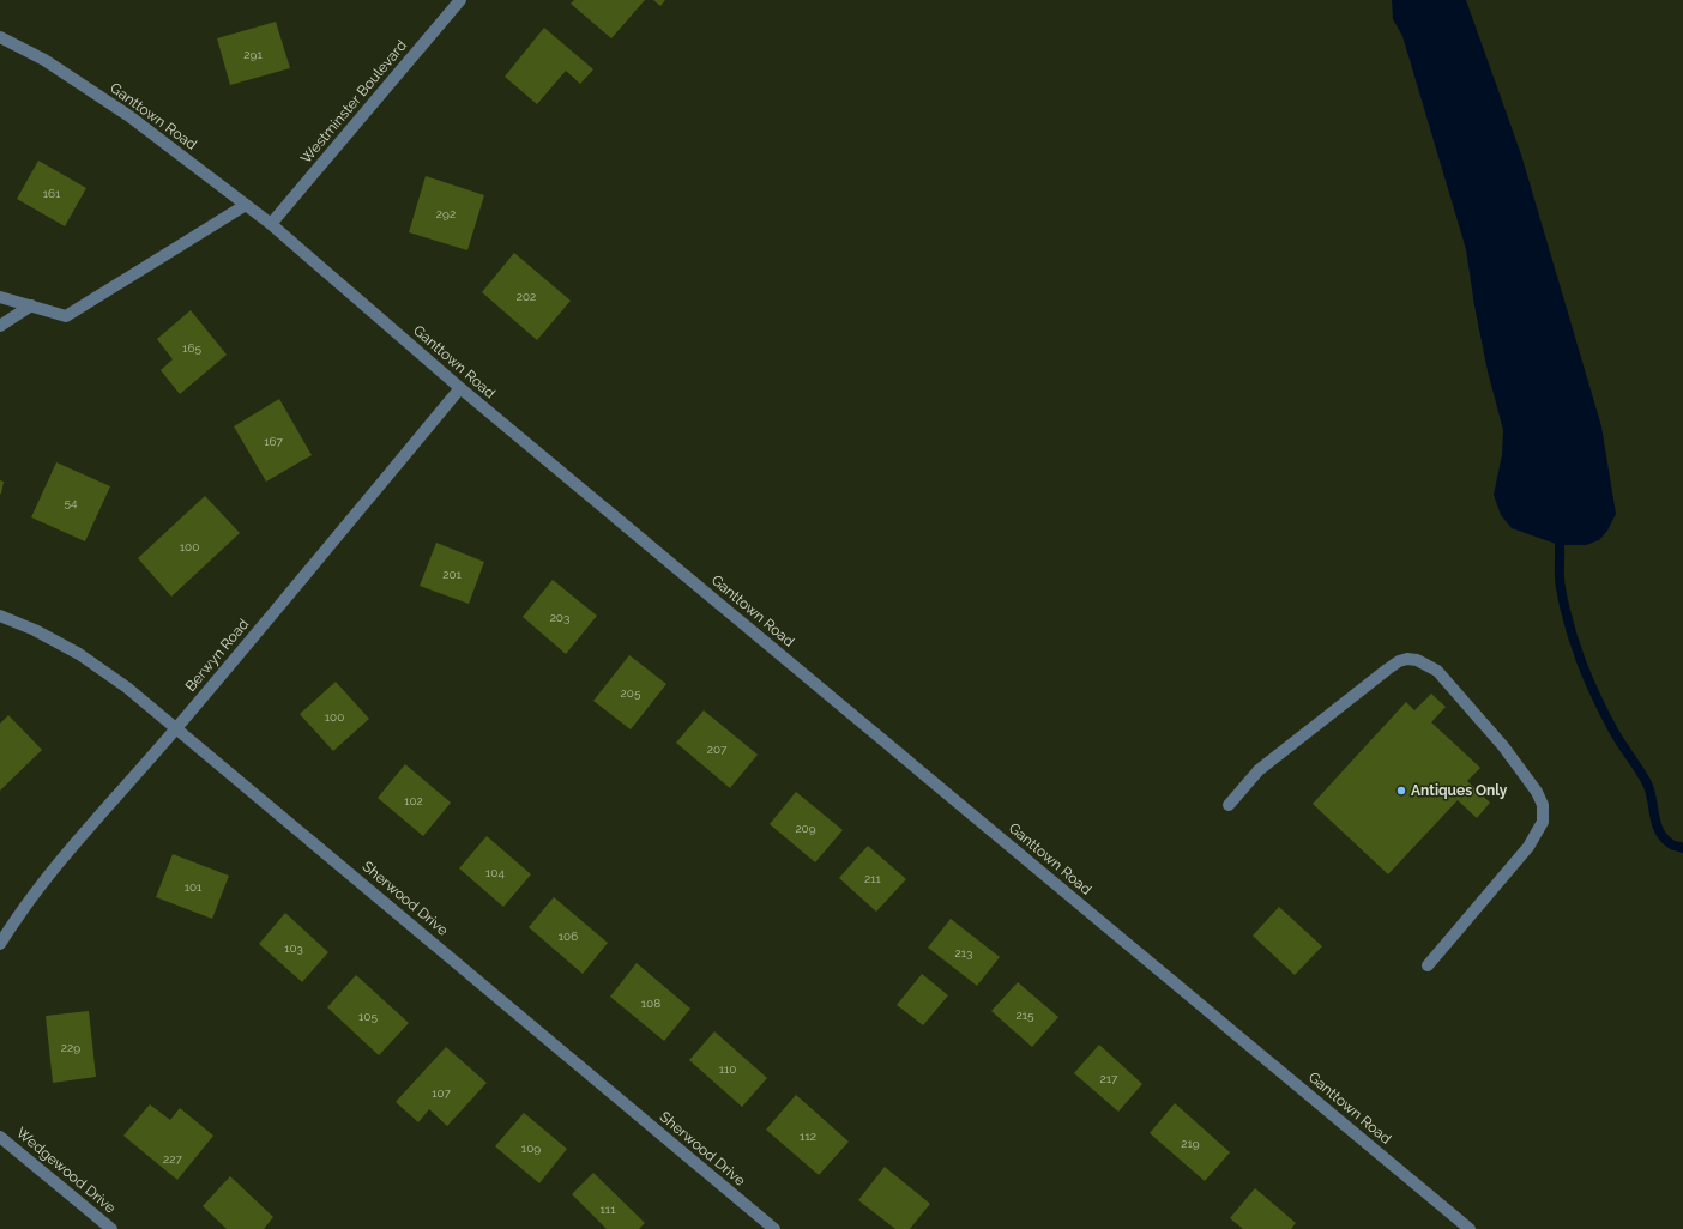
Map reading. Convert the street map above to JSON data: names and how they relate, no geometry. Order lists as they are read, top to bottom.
{
  "streets": {
    "street": [
      "Westminster Boulevard",
      "Ganttown Road",
      "Berwyn Road",
      "Sherwood Drive",
      "Wedgewood Drive"
    ]
  },
  "crossings": [
    ["Westminster Boulevard", "Ganttown Road"],
    ["Ganttown Road", "Berwyn Road"],
    ["Berwyn Road", "Sherwood Drive"]
  ],
  "places": ["Antiques Only"],
  "house_numbers": [
    "291",
    "161",
    "292",
    "202",
    "165",
    "167",
    "54",
    "100",
    "201",
    "203",
    "205",
    "100",
    "207",
    "102",
    "209",
    "104",
    "211",
    "101",
    "106",
    "103",
    "213",
    "108",
    "215",
    "105",
    "229",
    "110",
    "217",
    "107",
    "112",
    "219",
    "109",
    "227",
    "111"
  ]
}
